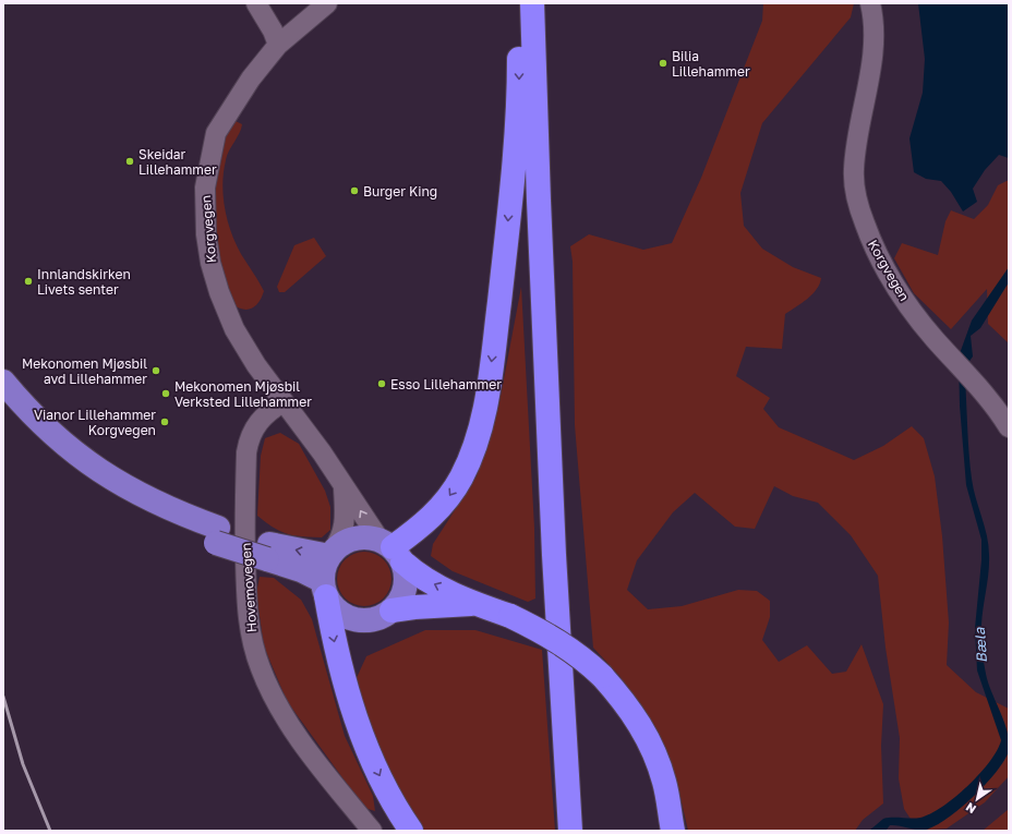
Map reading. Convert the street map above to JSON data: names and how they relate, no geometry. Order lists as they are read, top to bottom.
{
  "streets": {
    "street": ["Korgvegen", "Hovemovegen"]
  },
  "crossings": [
    ["Korgvegen", "Hovemovegen"]
  ],
  "water": ["Bæla"],
  "places": [
    "Bilia Lillehammer",
    "Skeidar Lillehammer",
    "Burger King",
    "Innlandskirken Livets senter",
    "Mekonomen Mjøsbil avd Lillehammer",
    "Esso Lillehammer",
    "Mekonomen Mjøsbil Verksted Lillehammer",
    "Vianor Lillehammer Korgvegen"
  ],
  "north": "bottom left"
}
